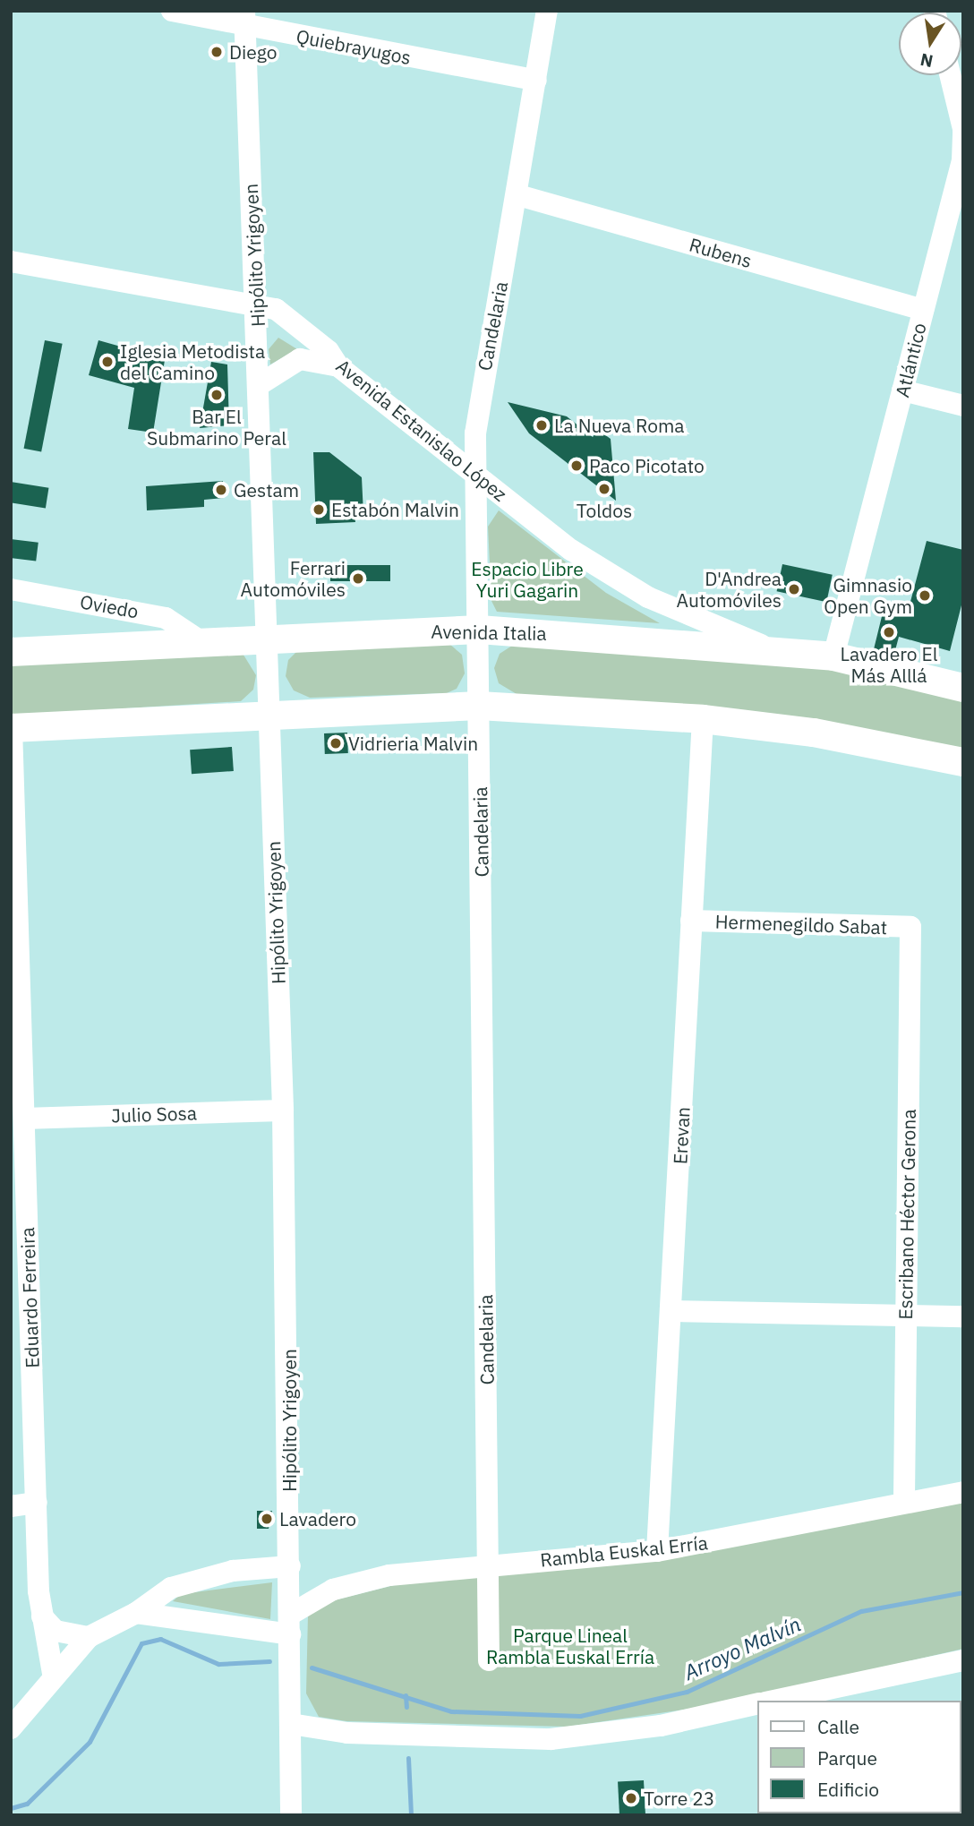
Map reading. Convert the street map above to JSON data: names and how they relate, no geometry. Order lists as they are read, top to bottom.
{
  "streets": {
    "main road": ["Avenida Italia"],
    "street": [
      "Quiebrayugos",
      "Rubens",
      "Hipólito Yrigoyen",
      "Candelaria",
      "Atlántico",
      "Avenida Estanislao López",
      "Oviedo",
      "Hermenegildo Sabat",
      "Julio Sosa",
      "Erevan",
      "Escribano Héctor Gerona",
      "Eduardo Ferreira",
      "Rambla Euskal Erría"
    ]
  },
  "crossings": [
    ["Quiebrayugos", "Hipólito Yrigoyen"],
    ["Quiebrayugos", "Candelaria"],
    ["Rubens", "Candelaria"],
    ["Rubens", "Atlántico"],
    ["Hipólito Yrigoyen", "Avenida Estanislao López"],
    ["Hipólito Yrigoyen", "Avenida Italia"],
    ["Hipólito Yrigoyen", "Julio Sosa"],
    ["Hipólito Yrigoyen", "Rambla Euskal Erría"],
    ["Candelaria", "Avenida Estanislao López"],
    ["Candelaria", "Avenida Italia"],
    ["Candelaria", "Rambla Euskal Erría"],
    ["Atlántico", "Avenida Italia"],
    ["Avenida Estanislao López", "Avenida Italia"],
    ["Oviedo", "Avenida Italia"],
    ["Hermenegildo Sabat", "Erevan"],
    ["Hermenegildo Sabat", "Escribano Héctor Gerona"],
    ["Julio Sosa", "Eduardo Ferreira"],
    ["Erevan", "Rambla Euskal Erría"],
    ["Escribano Héctor Gerona", "Rambla Euskal Erría"]
  ],
  "water": ["Arroyo Malvín"],
  "parks": ["Espacio Libre Yuri Gagarin", "Parque Lineal Rambla Euskal Erría"],
  "places": [
    "Diego",
    "Iglesia Metodista del Camino",
    "Bar El Submarino Peral",
    "La Nueva Roma",
    "Paco Picotato",
    "Toldos",
    "Gestam",
    "Estabón Malvin",
    "Ferrari Automóviles",
    "D'Andrea Automóviles",
    "Gimnasio Open Gym",
    "Lavadero El Más Alllá",
    "Vidrieria Malvin",
    "Lavadero",
    "Torre 23"
  ],
  "legend": ["Calle", "Parque", "Edificio"],
  "north": "bottom"
}
